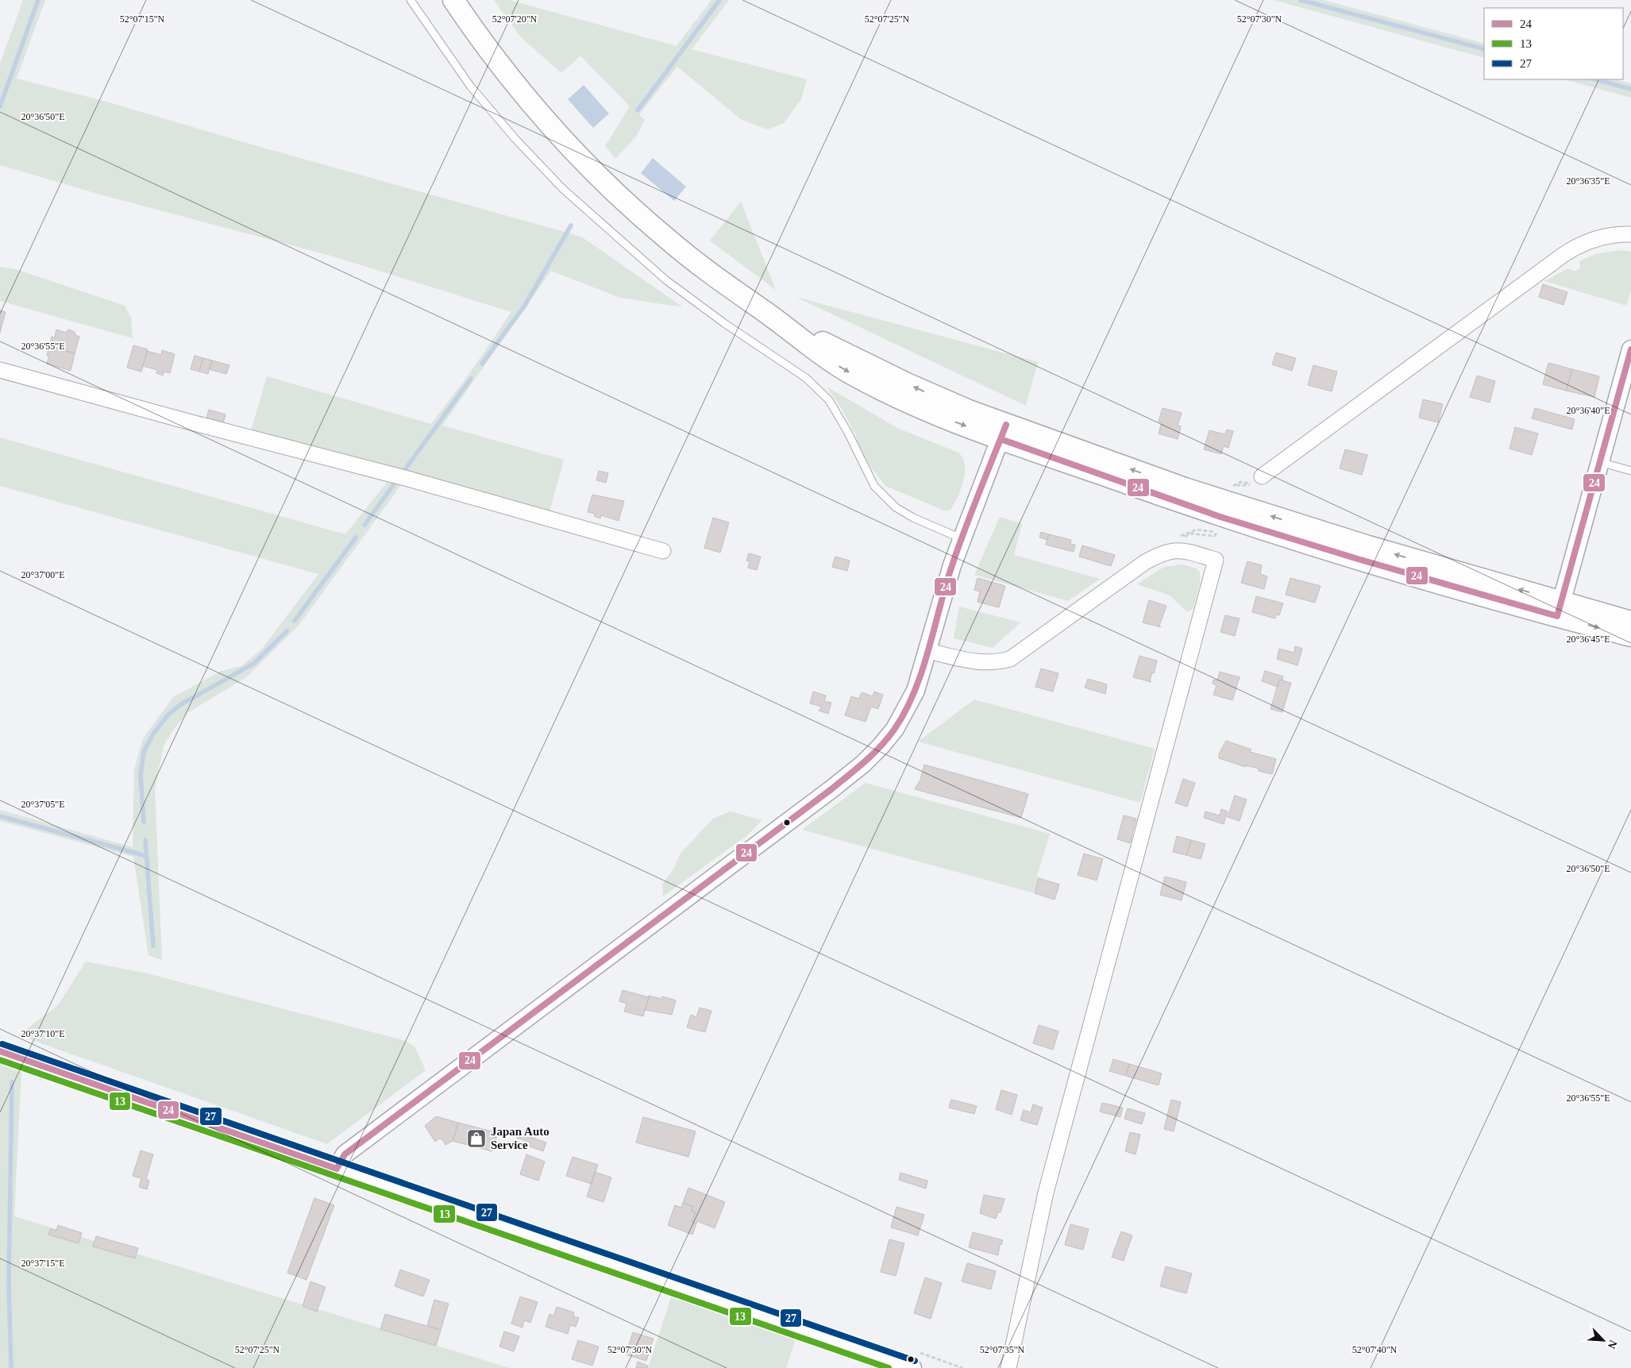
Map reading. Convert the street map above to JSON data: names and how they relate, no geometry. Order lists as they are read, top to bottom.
{
  "places": {
    "shop": ["Japan Auto Service"]
  },
  "lines": ["transit line 24", "transit line 27", "transit line 13"],
  "legend": ["24", "13", "27"],
  "north": "bottom right",
  "coordinates": [
    "52°07'15\"N",
    "52°07'20\"N",
    "52°07'25\"N",
    "52°07'30\"N",
    "20°36'50\"E",
    "20°36'35\"E",
    "20°36'55\"E",
    "20°36'40\"E",
    "20°37'00\"E",
    "20°36'45\"E",
    "20°37'05\"E",
    "20°37'10\"E",
    "20°37'15\"E",
    "52°07'35\"N",
    "52°07'40\"N"
  ]
}
